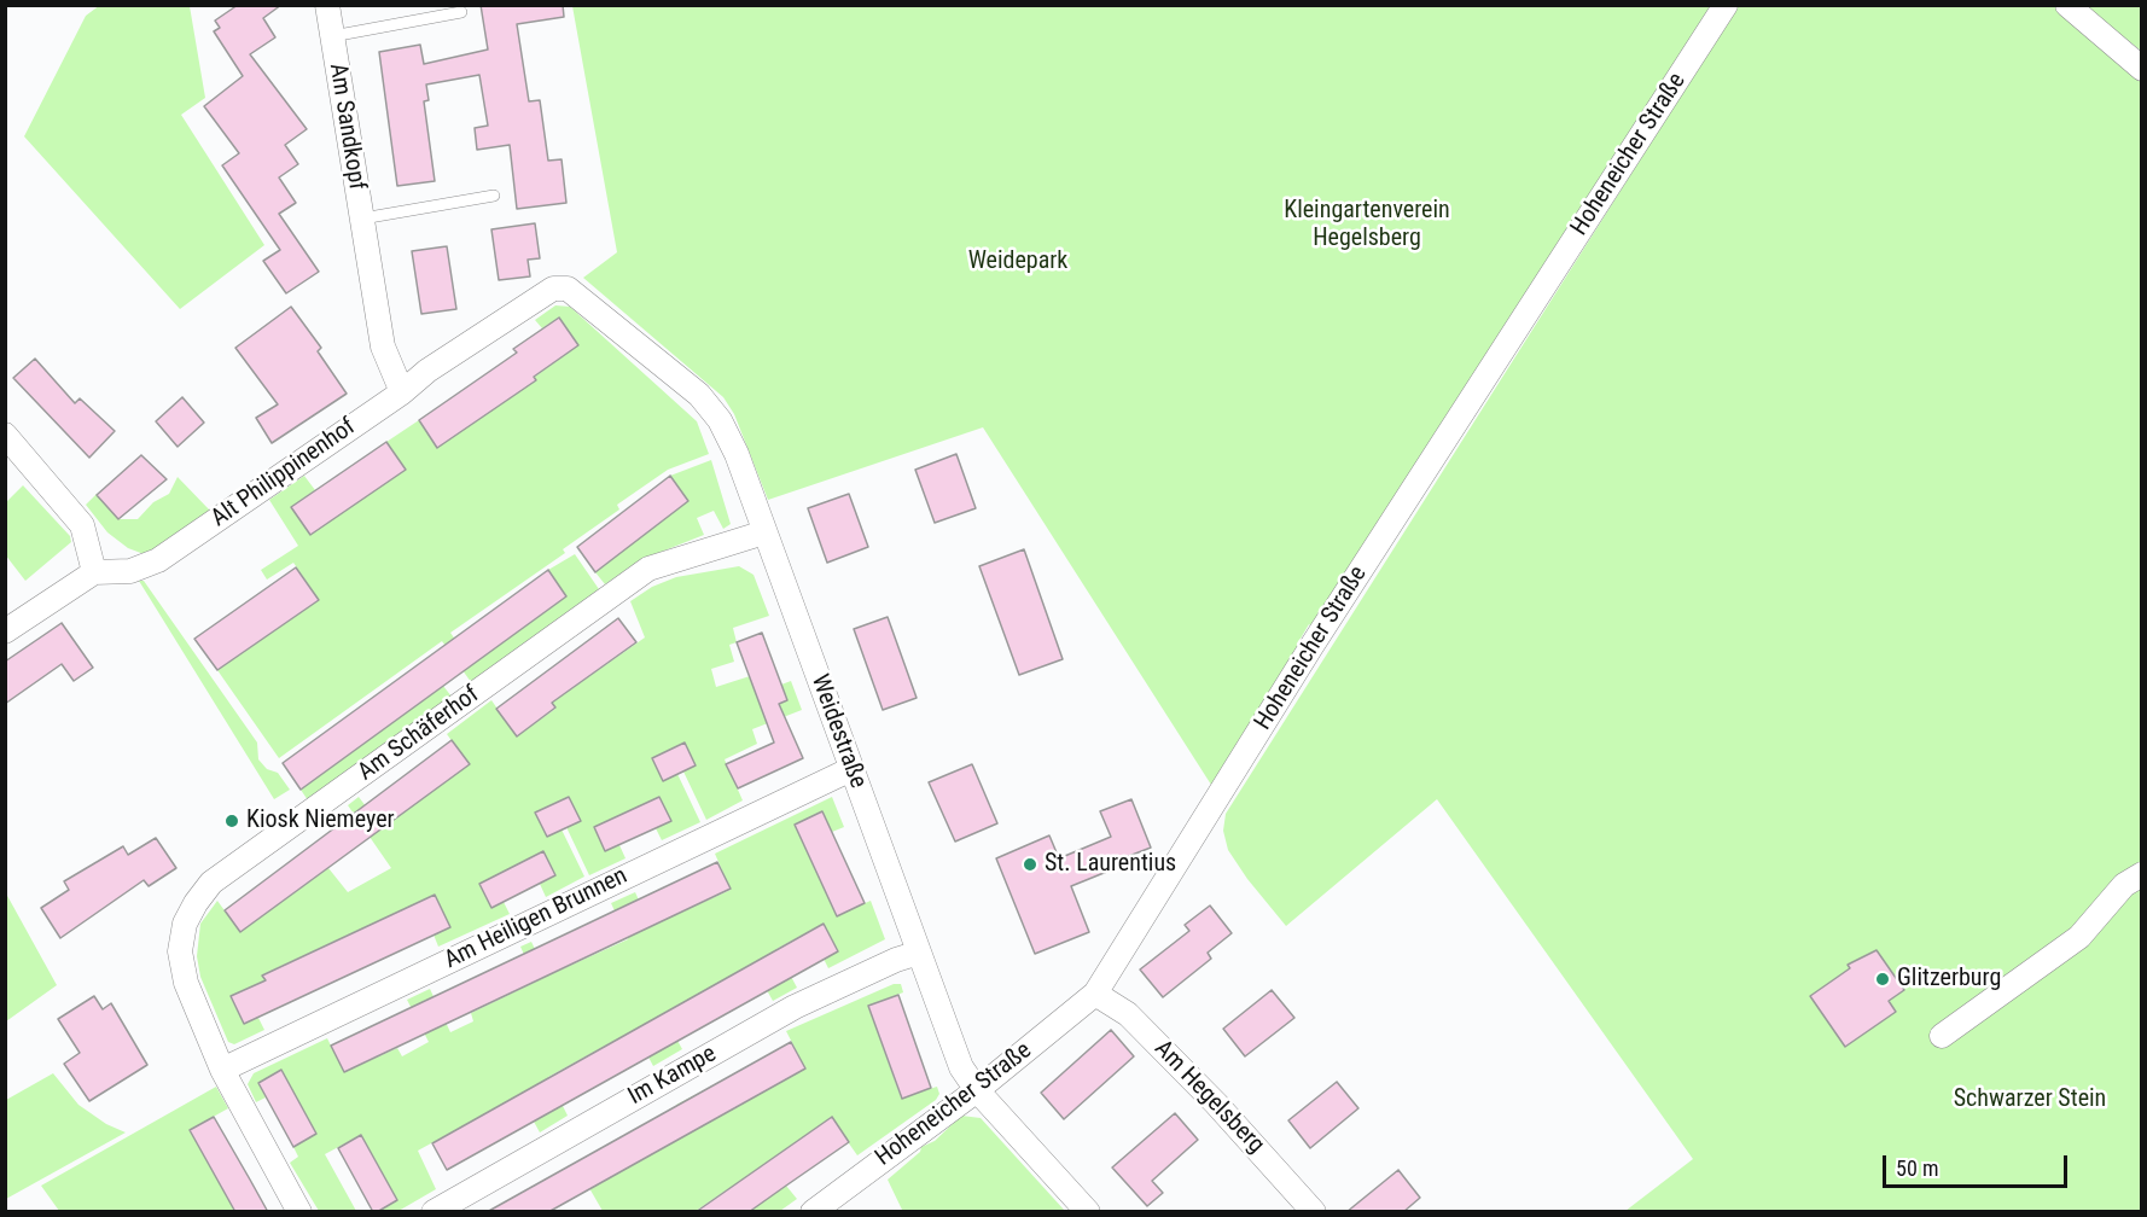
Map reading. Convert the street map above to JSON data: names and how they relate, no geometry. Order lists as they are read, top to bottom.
{
  "streets": {
    "street": [
      "Am Sandkopf",
      "Hoheneicher Straße",
      "Alt Philippinenhof",
      "Weidestraße",
      "Am Schäferhof",
      "Am Heiligen Brunnen",
      "Im Kampe",
      "Am Hegelsberg"
    ]
  },
  "crossings": [
    ["Am Sandkopf", "Alt Philippinenhof"],
    ["Hoheneicher Straße", "Weidestraße"],
    ["Hoheneicher Straße", "Am Hegelsberg"],
    ["Alt Philippinenhof", "Weidestraße"],
    ["Weidestraße", "Am Schäferhof"],
    ["Weidestraße", "Am Heiligen Brunnen"],
    ["Weidestraße", "Im Kampe"],
    ["Am Schäferhof", "Am Heiligen Brunnen"]
  ],
  "parks": ["Kleingartenverein Hegelsberg", "Weidepark", "Schwarzer Stein"],
  "places": ["Kiosk Niemeyer", "St. Laurentius", "Glitzerburg"],
  "scale_bar": "50 m"
}
